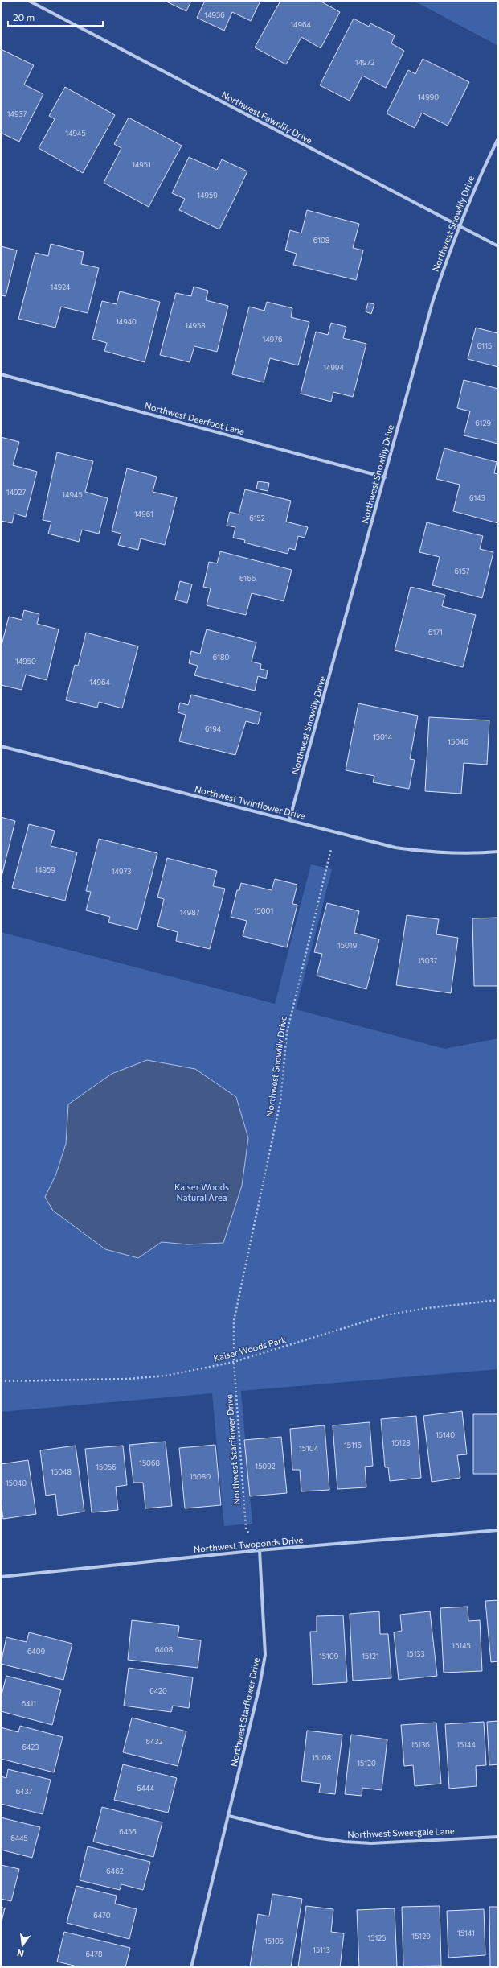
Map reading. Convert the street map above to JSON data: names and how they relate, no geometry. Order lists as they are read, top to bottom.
{
  "streets": {
    "street": [
      "Northwest Fawnlily Drive",
      "Northwest Snowlily Drive",
      "Northwest Deerfoot Lane",
      "Northwest Twinflower Drive",
      "Northwest Starflower Drive",
      "Northwest Twoponds Drive",
      "Northwest Sweetgale Lane"
    ],
    "path": ["Kaiser Woods Park"]
  },
  "crossings": [
    ["Northwest Fawnlily Drive", "Northwest Snowlily Drive"],
    ["Northwest Snowlily Drive", "Northwest Deerfoot Lane"],
    ["Northwest Snowlily Drive", "Northwest Twinflower Drive"],
    ["Northwest Snowlily Drive", "Kaiser Woods Park"],
    ["Northwest Snowlily Drive", "Northwest Starflower Drive"],
    ["Kaiser Woods Park", "Northwest Starflower Drive"],
    ["Northwest Starflower Drive", "Northwest Twoponds Drive"],
    ["Northwest Starflower Drive", "Northwest Sweetgale Lane"]
  ],
  "parks": ["Kaiser Woods Natural Area"],
  "house_numbers": [
    "14956",
    "14964",
    "14972",
    "14990",
    "14937",
    "14945",
    "14951",
    "14959",
    "6108",
    "14924",
    "14940",
    "14958",
    "14976",
    "6115",
    "14994",
    "6129",
    "14927",
    "14945",
    "6143",
    "14961",
    "6152",
    "6157",
    "6166",
    "6171",
    "6180",
    "14950",
    "14964",
    "6194",
    "15014",
    "15046",
    "14959",
    "14973",
    "15001",
    "14987",
    "15019",
    "15037",
    "15140",
    "15128",
    "15116",
    "15104",
    "15068",
    "15092",
    "15056",
    "15048",
    "15080",
    "15040",
    "15145",
    "6408",
    "6409",
    "15133",
    "15109",
    "15121",
    "6420",
    "6411",
    "6432",
    "15136",
    "15144",
    "6423",
    "15108",
    "15120",
    "6444",
    "6437",
    "6456",
    "6445",
    "6462",
    "6470",
    "15141",
    "15129",
    "15125",
    "15105",
    "15113",
    "6478"
  ],
  "scale_bar": "20 m",
  "north": "bottom"
}
